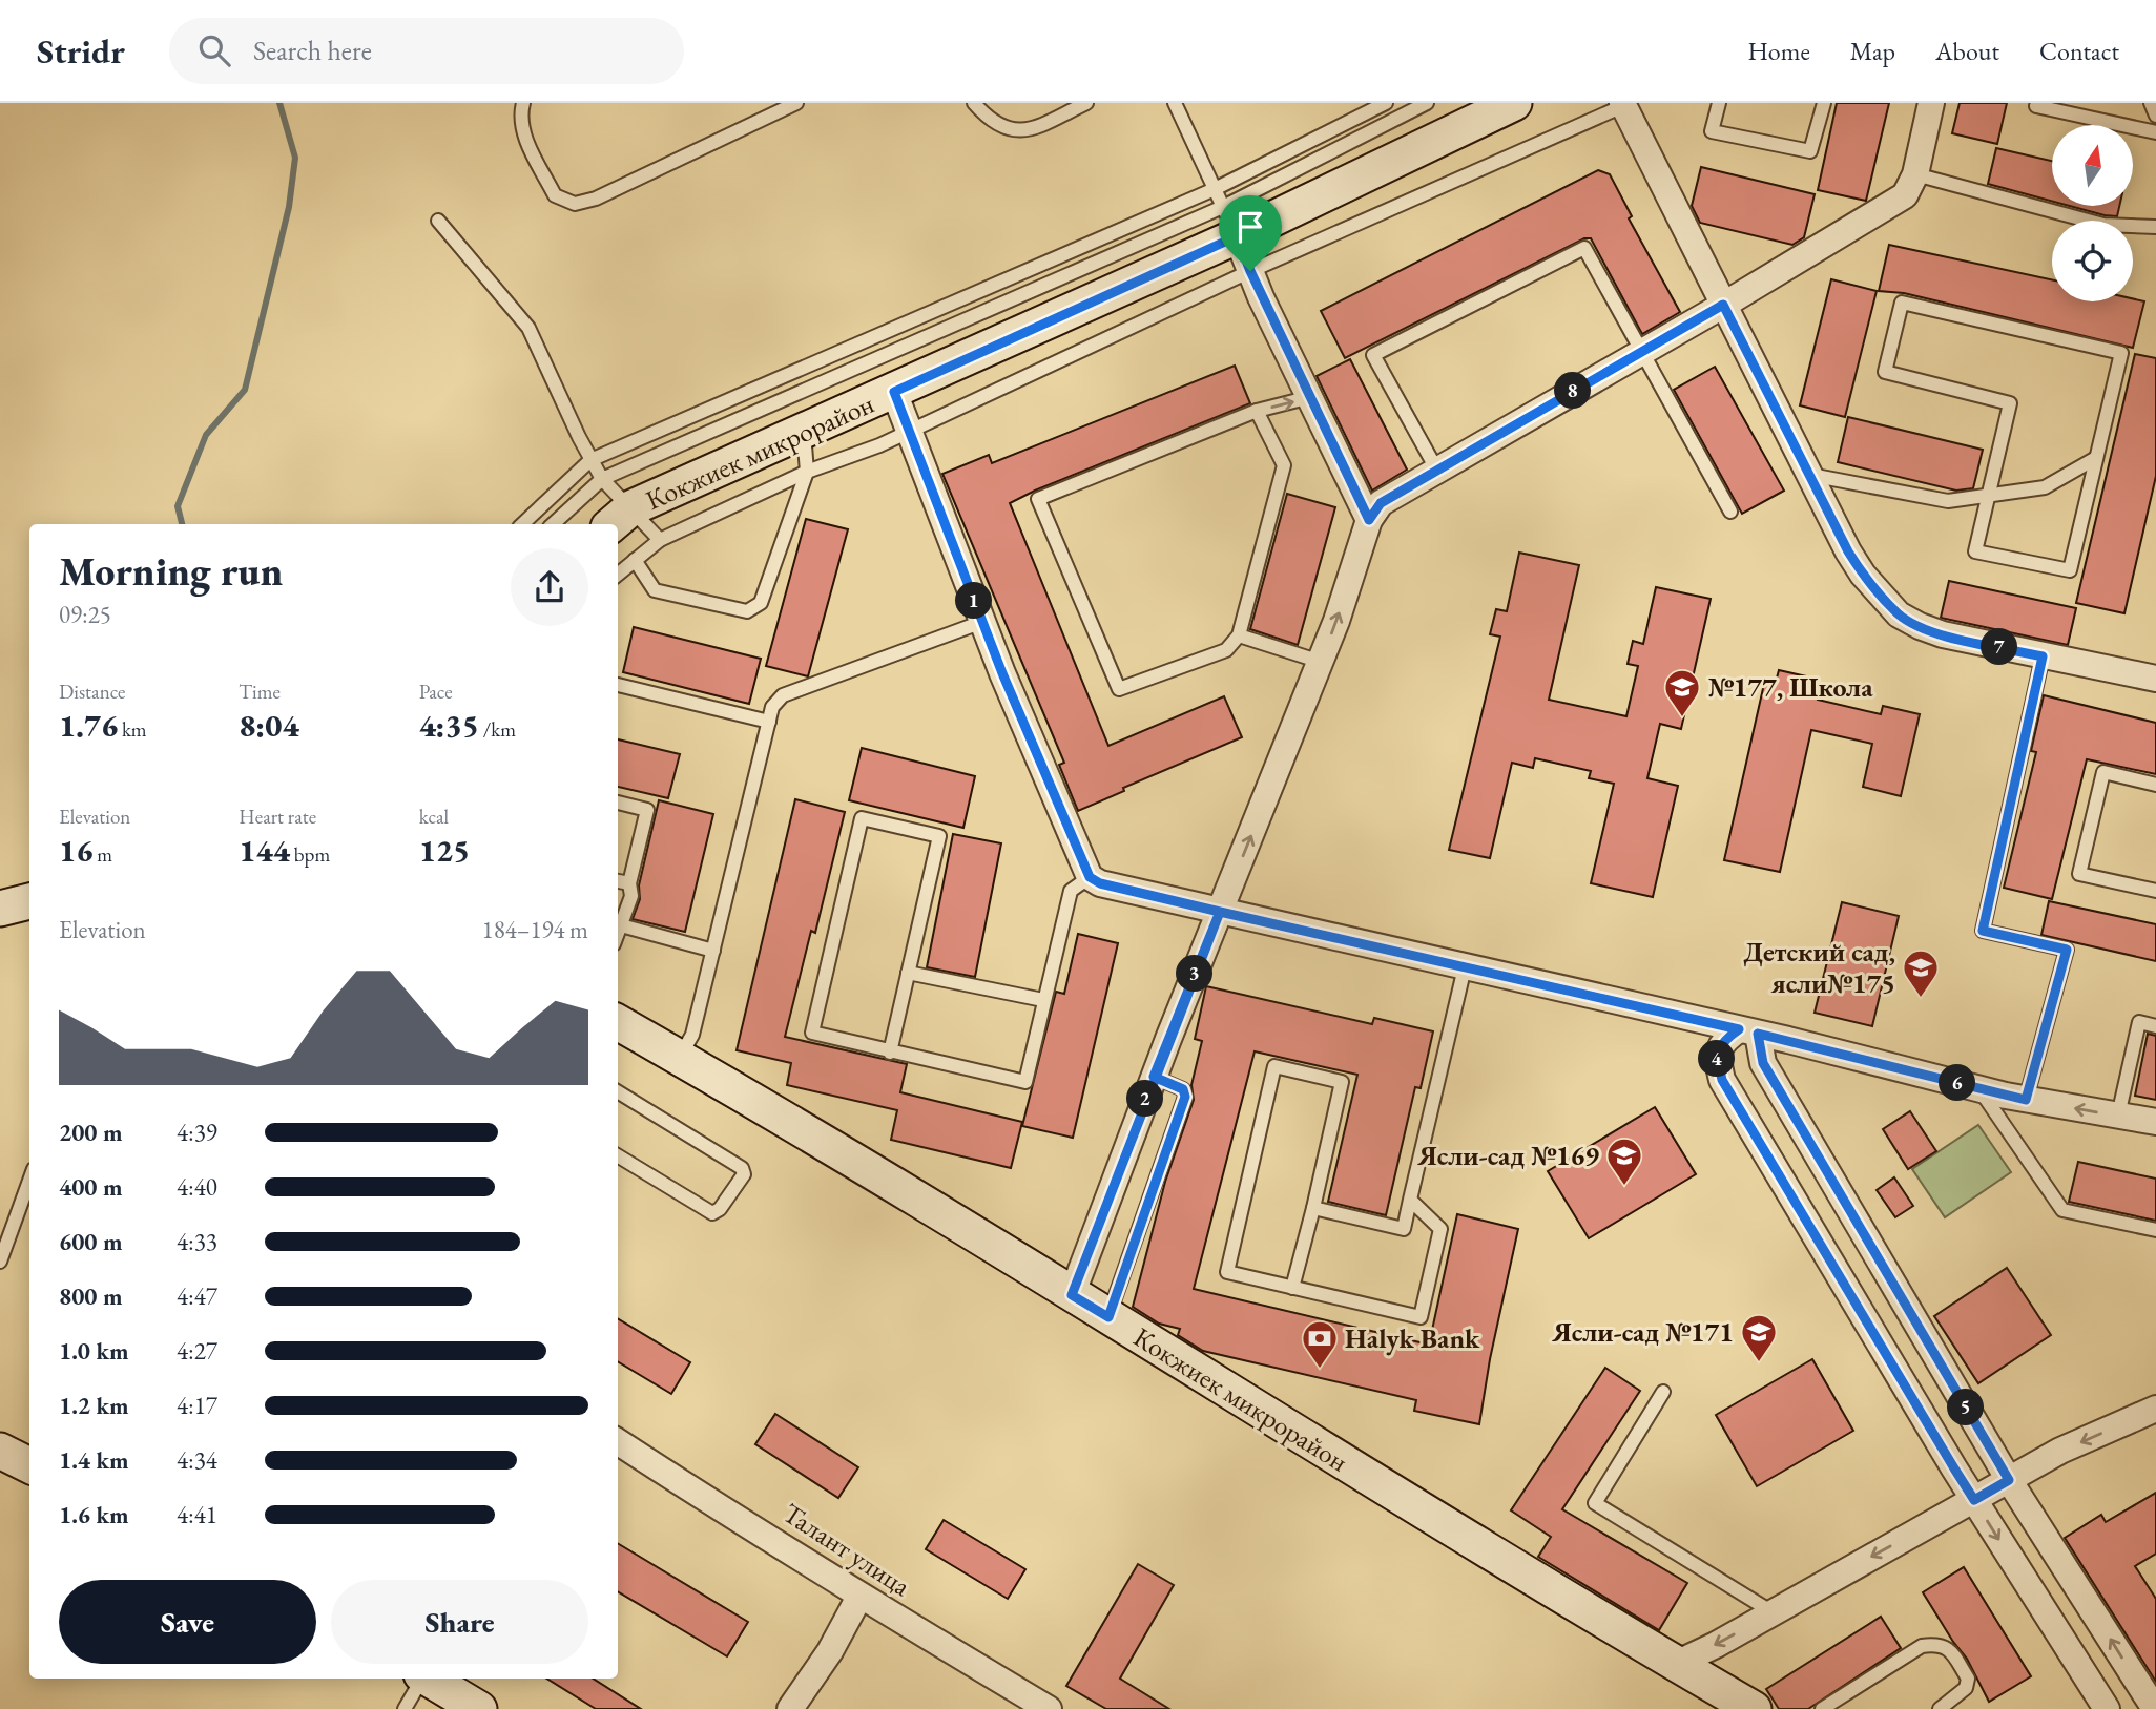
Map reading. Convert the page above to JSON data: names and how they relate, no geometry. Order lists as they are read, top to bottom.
{
  "streets": {
    "street": ["Кокжиек микрорайон", "Талант улица"]
  },
  "places": {
    "school or university": [
      "№177, Школа",
      "Детский сад, ясли№175",
      "Ясли-сад №169",
      "Ясли-сад №171"
    ],
    "bank": ["Halyk Bank"]
  },
  "north": "top",
  "page": {
    "header": "Stridr",
    "search": "Search here",
    "nav": [
      "Home",
      "Map",
      "About",
      "Contact"
    ],
    "pins": [
      "8",
      "1",
      "7",
      "3",
      "4",
      "6",
      "2",
      "5"
    ],
    "heading": ["Morning run", "09:25"],
    "stats": [
      ["Distance", "1.76 km"],
      ["Time", "8:04"],
      ["Pace", "4:35 /km"],
      ["Elevation", "16 m"],
      ["Heart rate", "144 bpm"],
      ["kcal", "125"]
    ],
    "chart": ["Elevation", "184–194 m"],
    "list": [
      {
        "name": "200 m",
        "note": "4:39"
      },
      {
        "name": "400 m",
        "note": "4:40"
      },
      {
        "name": "600 m",
        "note": "4:33"
      },
      {
        "name": "800 m",
        "note": "4:47"
      },
      {
        "name": "1.0 km",
        "note": "4:27"
      },
      {
        "name": "1.2 km",
        "note": "4:17"
      },
      {
        "name": "1.4 km",
        "note": "4:34"
      },
      {
        "name": "1.6 km",
        "note": "4:41"
      }
    ],
    "buttons": ["Save", "Share"]
  }
}
